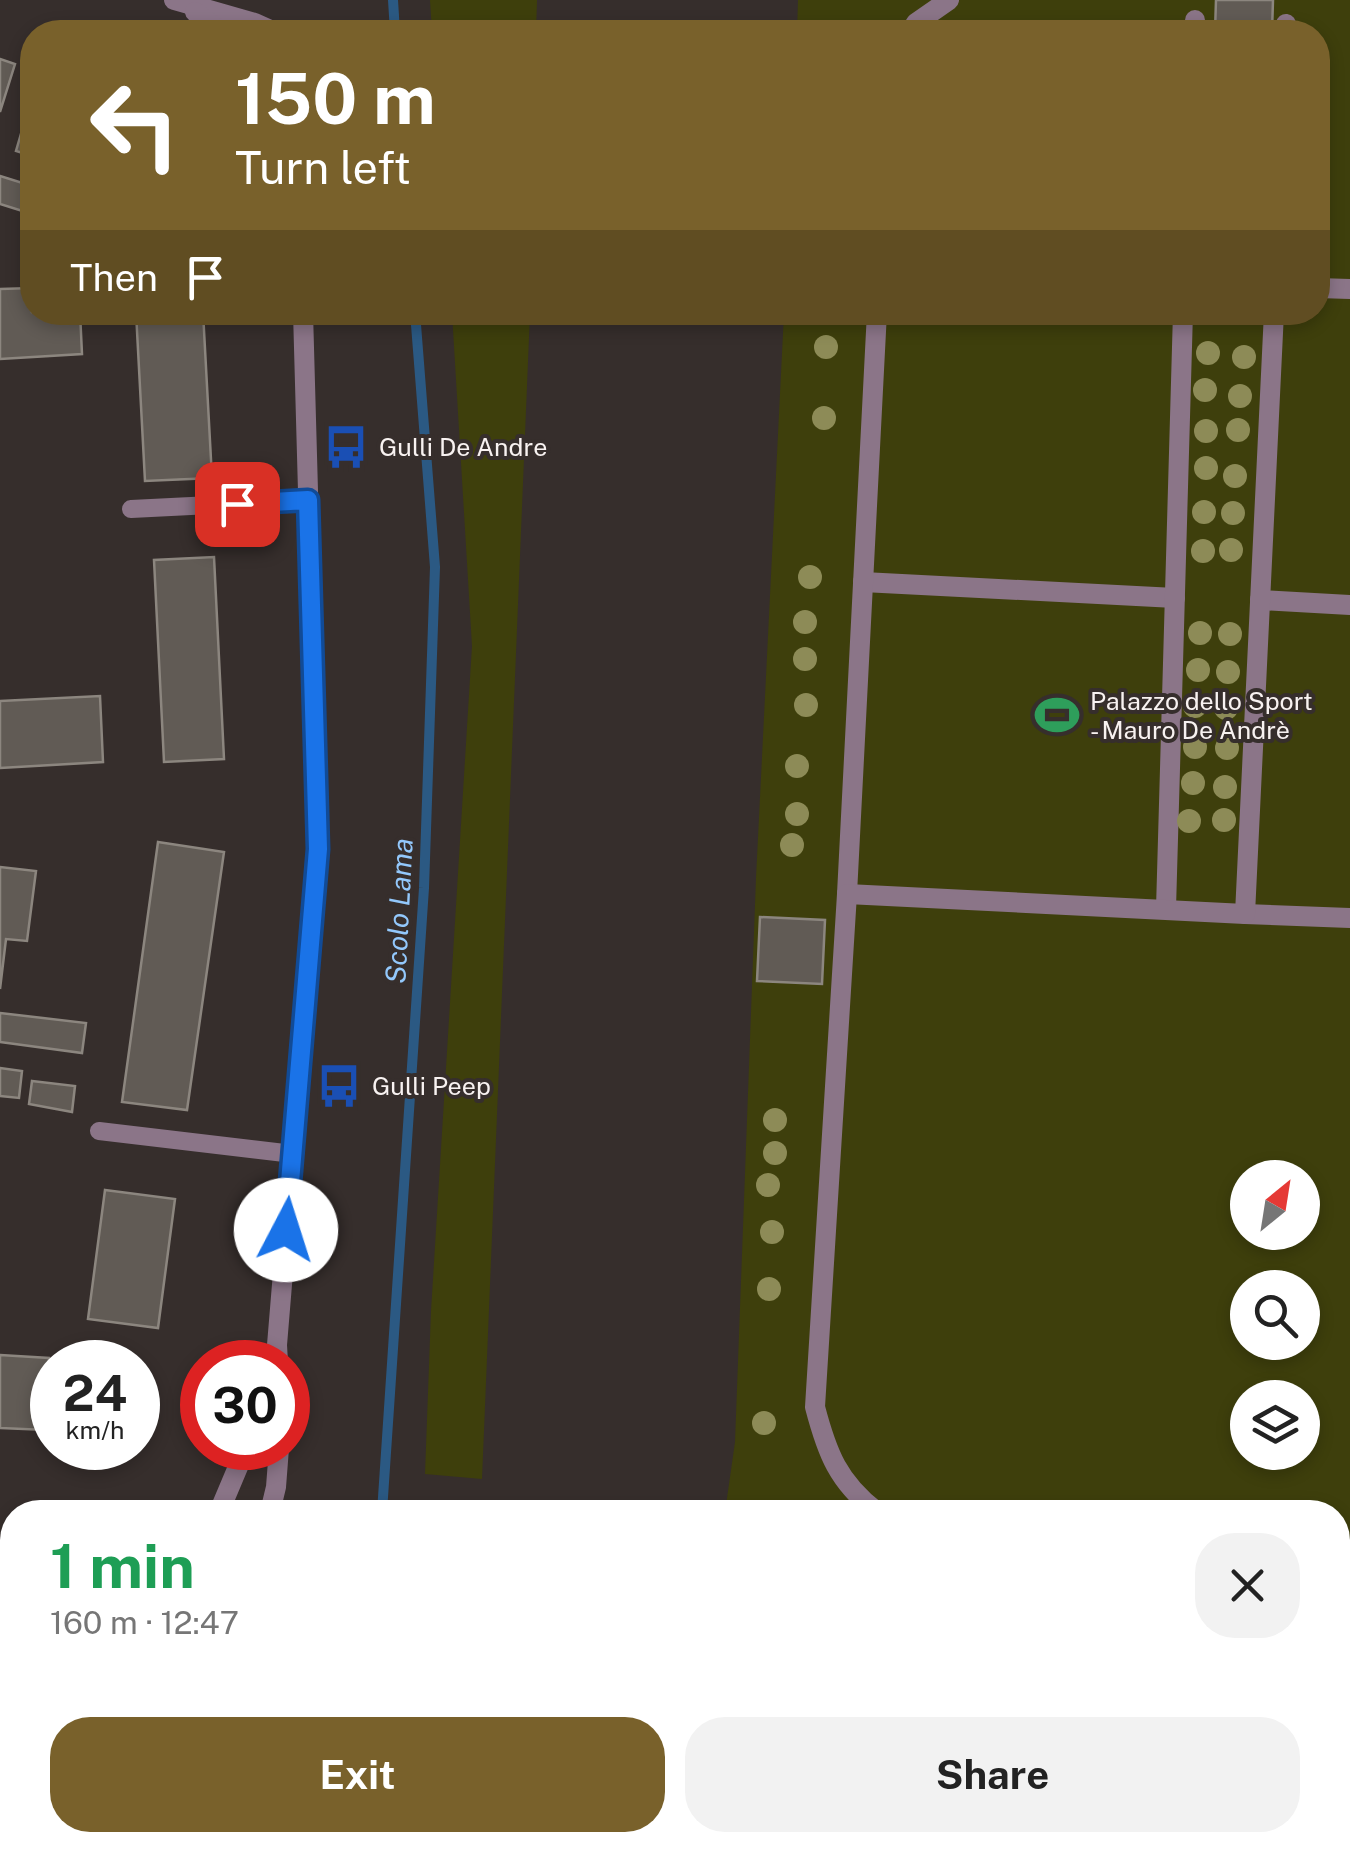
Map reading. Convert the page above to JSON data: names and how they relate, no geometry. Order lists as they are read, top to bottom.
{
  "water": ["Scolo Lama"],
  "places": {
    "bus stop": ["Gulli De Andre", "Gulli Peep"],
    "sports": ["Palazzo dello Sport - Mauro De Andrè"]
  },
  "north": "top right",
  "page": {
    "turn": ["150 m", "Turn left"],
    "then": "Then",
    "speed": "24 km/h",
    "limit": "30",
    "heading": ["1 min", "160 m · 12:47"],
    "buttons": ["Exit", "Share"]
  }
}
